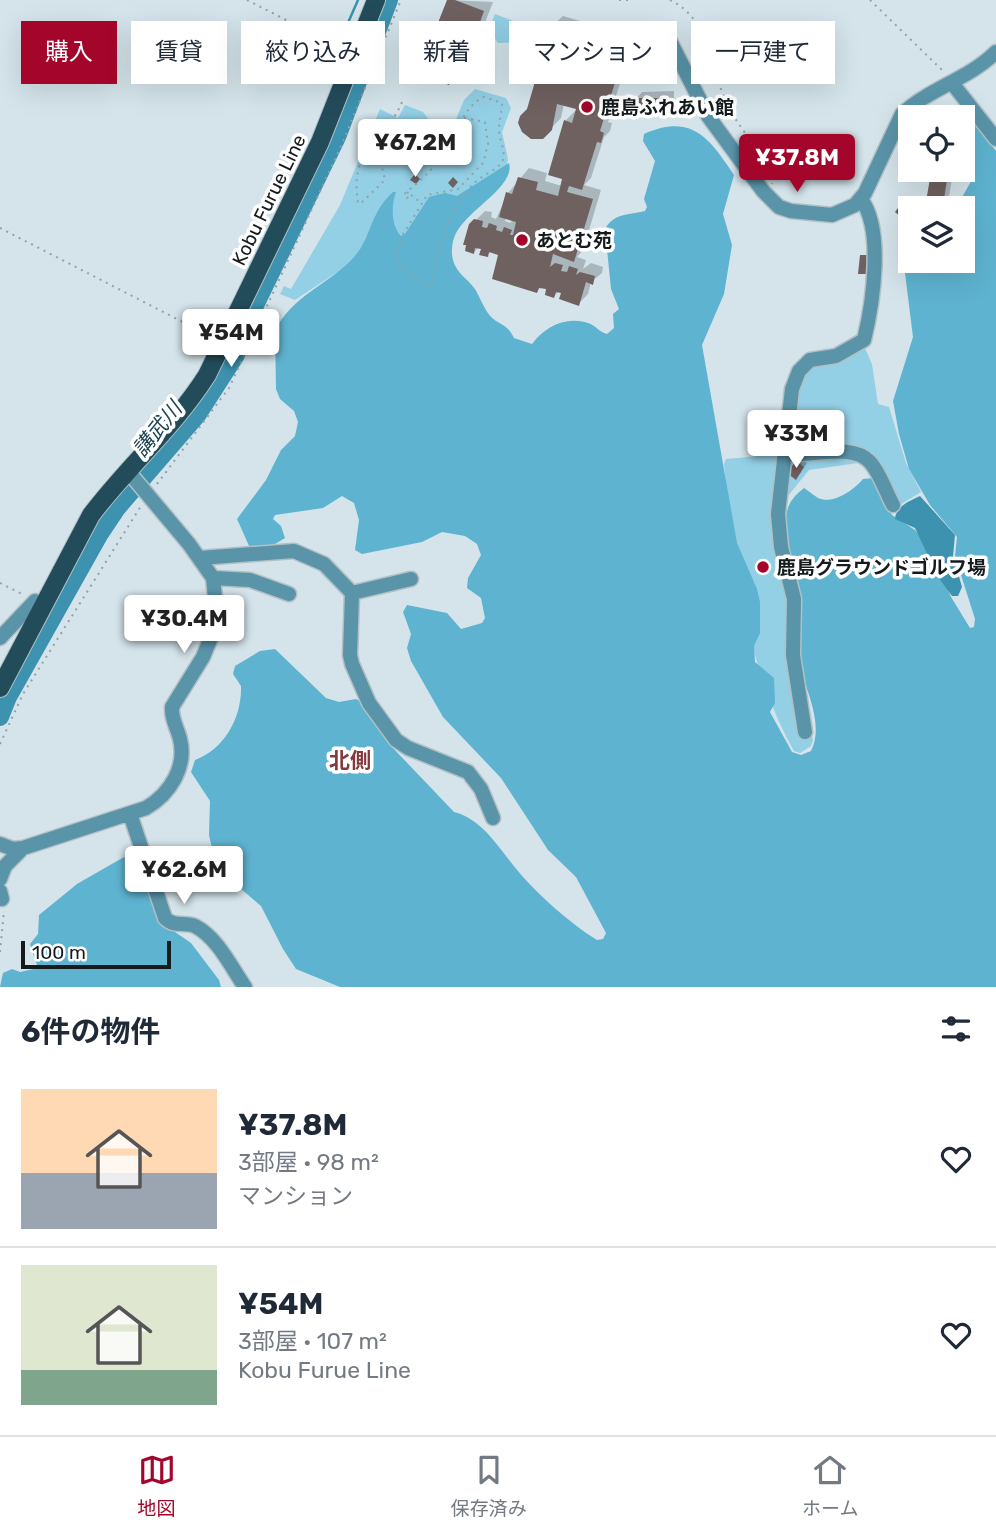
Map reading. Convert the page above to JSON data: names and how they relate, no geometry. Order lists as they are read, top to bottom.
{
  "streets": {
    "main road": ["Kobu Furue Line"]
  },
  "districts": ["北側"],
  "water": ["講武川"],
  "places": ["鹿島ふれあい館", "あとむ苑", "鹿島グラウンドゴルフ場"],
  "scale_bar": "100 m",
  "page": {
    "chip": [
      "購入",
      "賃貸",
      "絞り込み",
      "新着",
      "マンション",
      "一戸建て"
    ],
    "price": [
      "¥67.2M",
      "¥37.8M",
      "¥54M",
      "¥33M",
      "¥30.4M",
      "¥62.6M"
    ],
    "scale": "100 m",
    "heading": "6件の物件",
    "list": [
      {
        "name": "¥37.8M",
        "note": "3部屋 · 98 m² · マンション"
      },
      {
        "name": "¥54M",
        "note": "3部屋 · 107 m² · Kobu Furue Line"
      }
    ],
    "tabs": ["地図", "保存済み", "ホーム"]
  }
}
